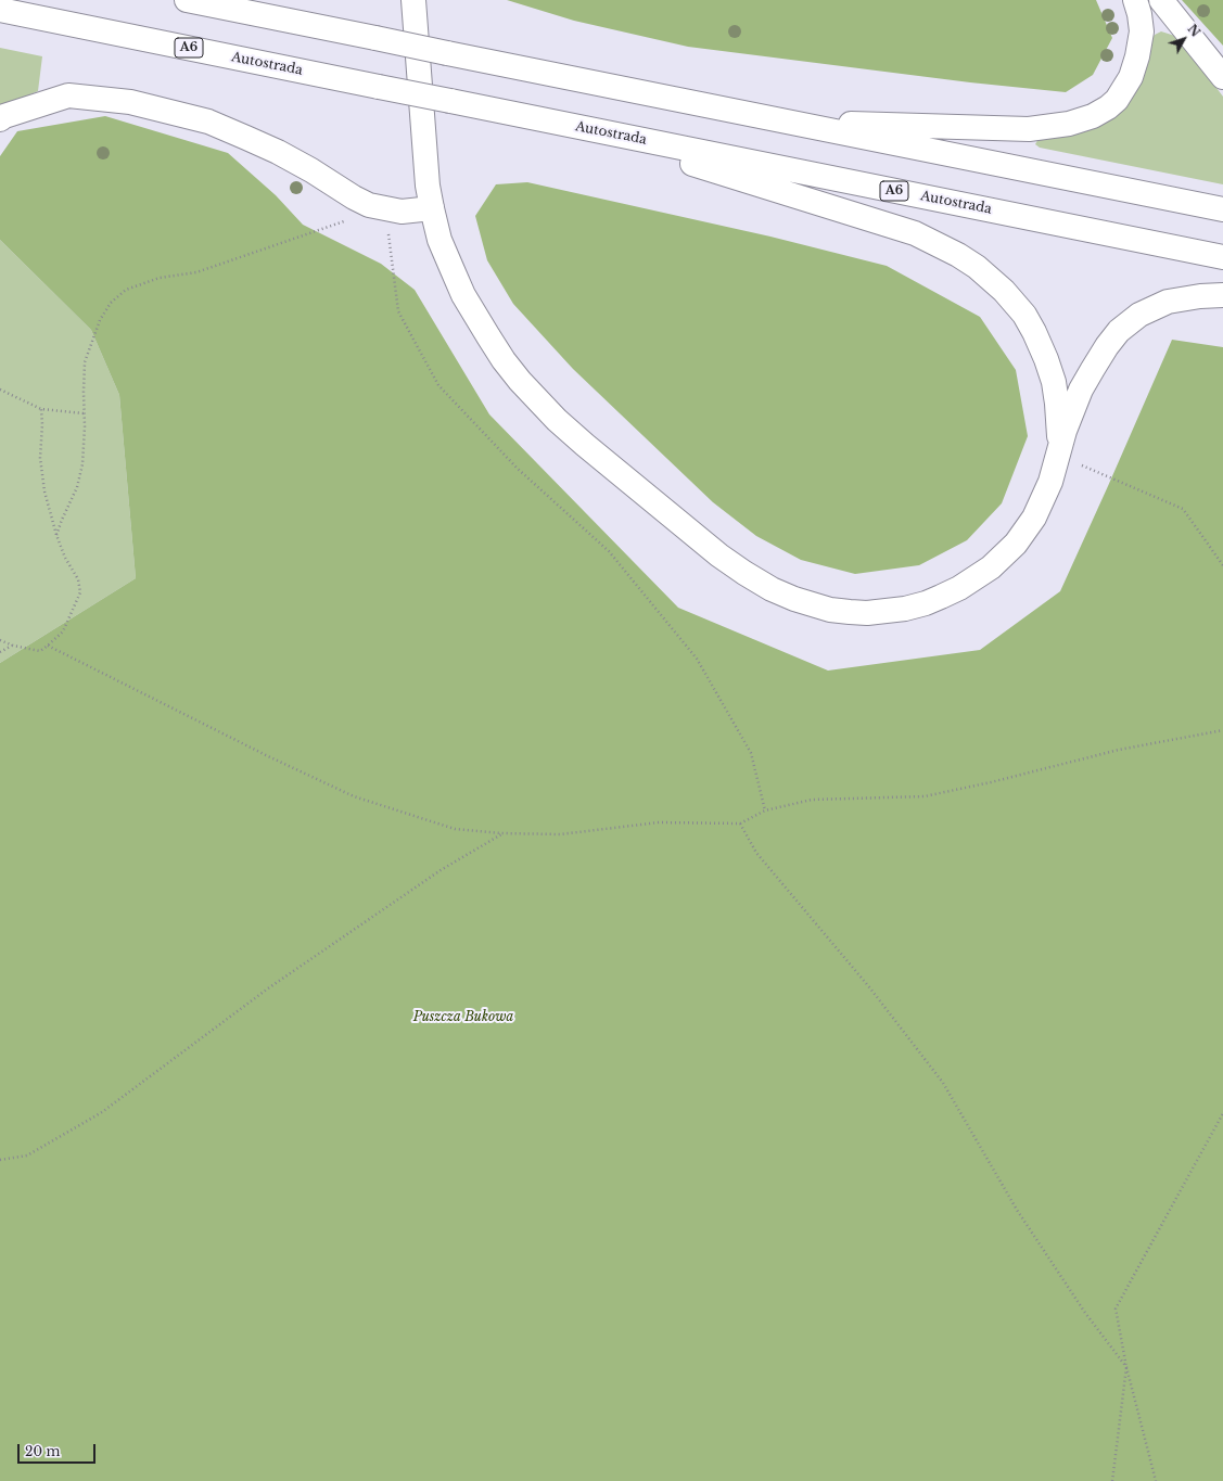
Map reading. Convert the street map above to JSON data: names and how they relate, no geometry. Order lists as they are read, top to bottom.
{
  "streets": {
    "main road": ["A6", "Autostrada"]
  },
  "parks": ["Puszcza Bukowa"],
  "scale_bar": "20 m",
  "north": "top right"
}
